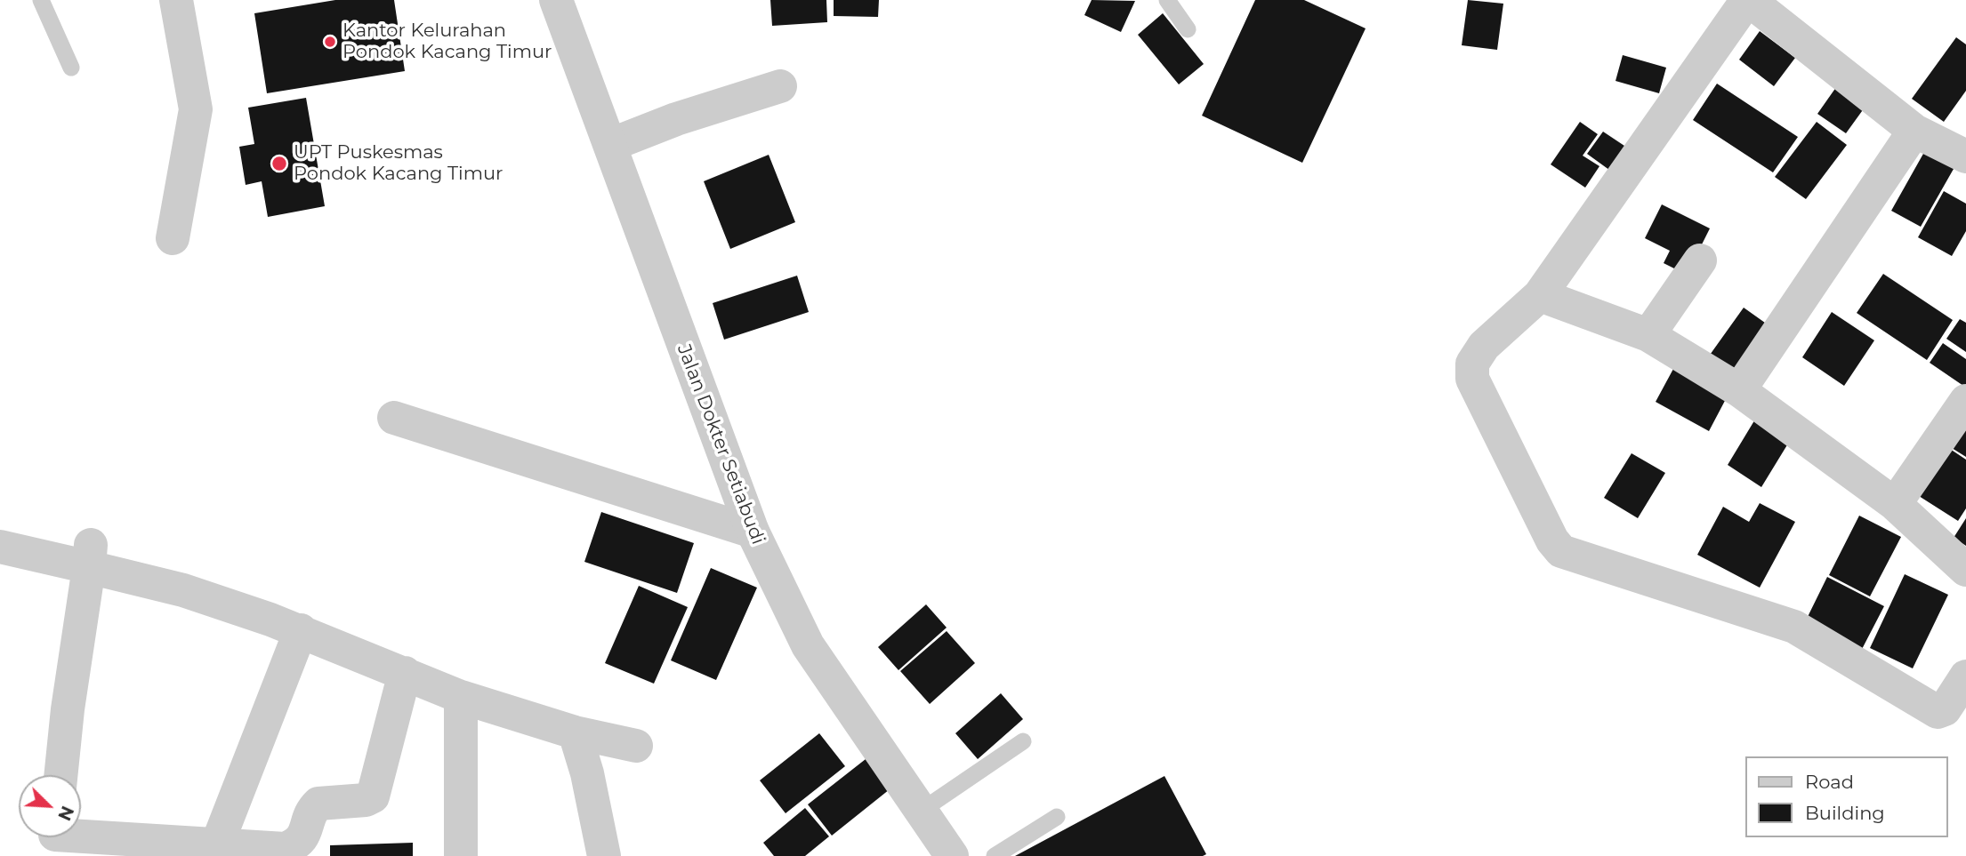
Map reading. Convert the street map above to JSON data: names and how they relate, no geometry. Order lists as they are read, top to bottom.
{
  "streets": {
    "street": ["Jalan Dokter Setiabudi"]
  },
  "places": ["Kantor Kelurahan Pondok Kacang Timur", "UPT Puskesmas Pondok Kacang Timur"],
  "legend": ["Road", "Building"],
  "north": "bottom right"
}
